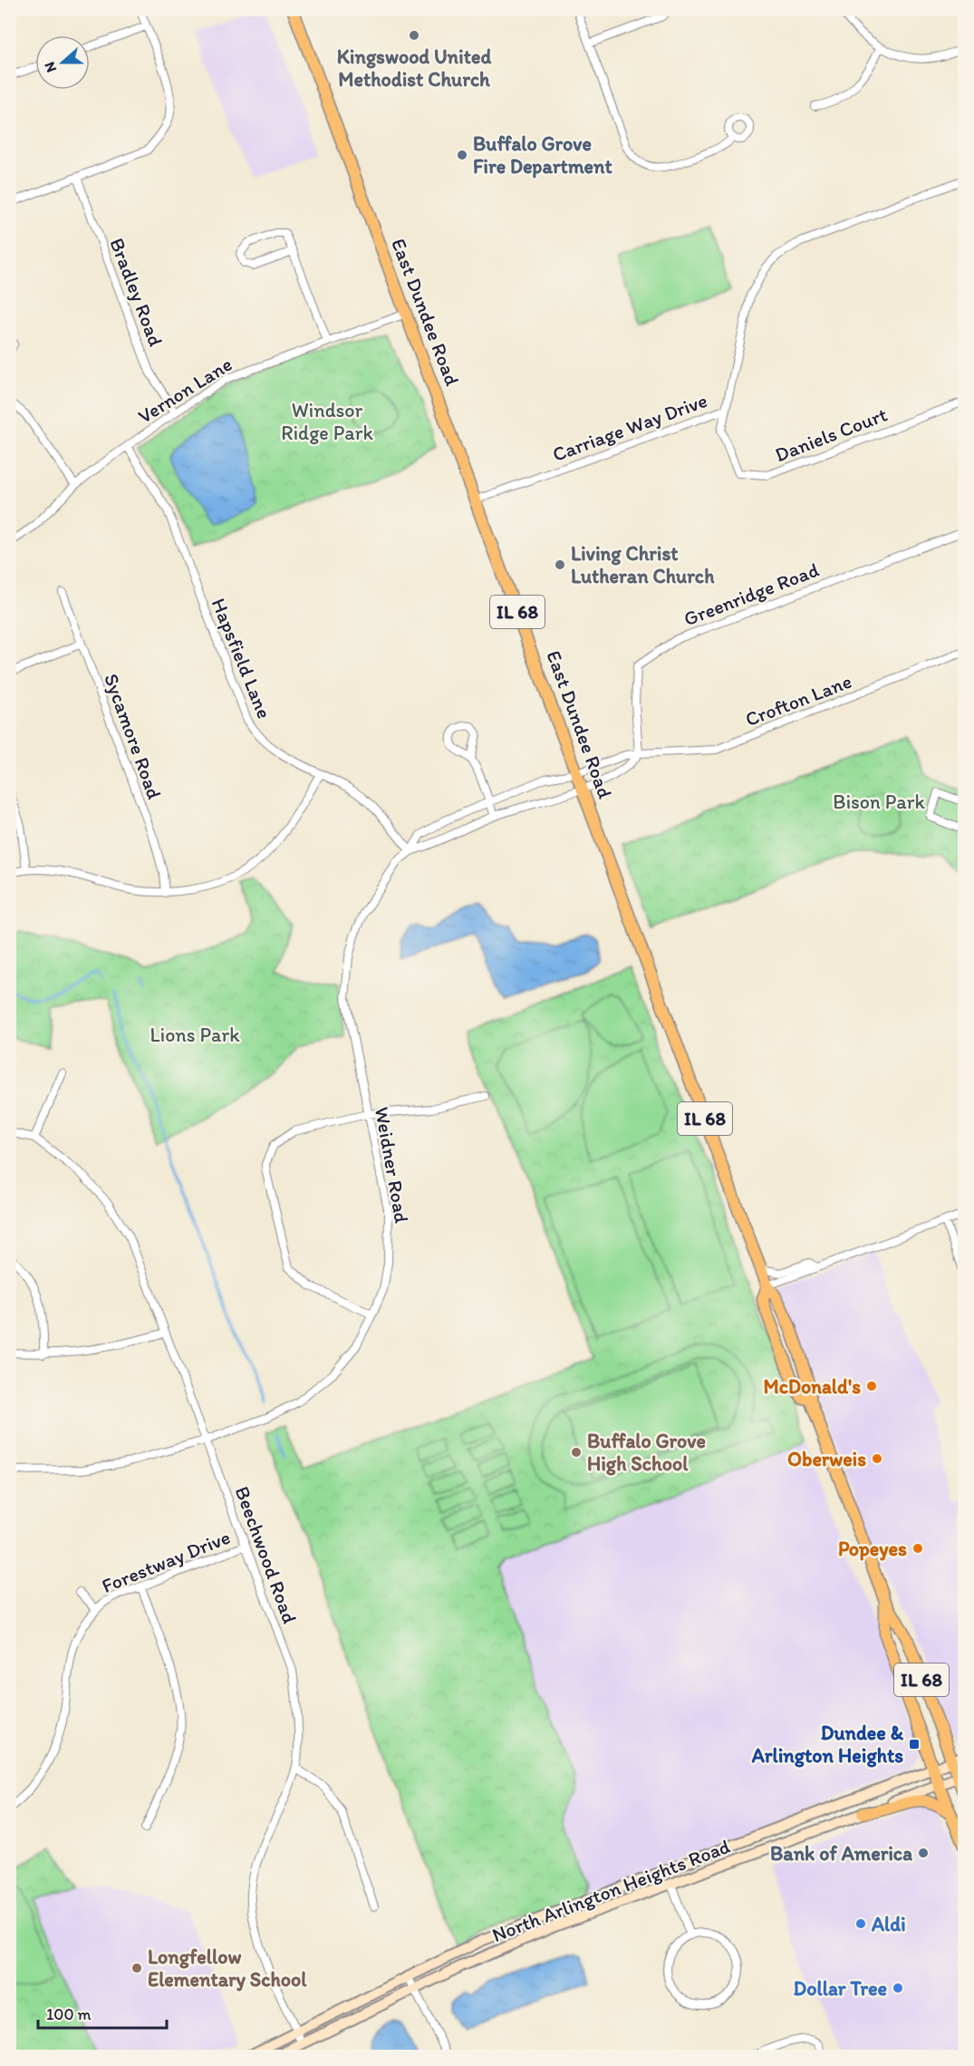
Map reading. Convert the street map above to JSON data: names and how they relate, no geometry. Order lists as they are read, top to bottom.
{
  "streets": {
    "main road": ["East Dundee Road", "IL 68", "North Arlington Heights Road"],
    "street": [
      "Bradley Road",
      "Vernon Lane",
      "Carriage Way Drive",
      "Daniels Court",
      "Greenridge Road",
      "Hapsfield Lane",
      "Crofton Lane",
      "Sycamore Road",
      "Weidner Road",
      "Beechwood Road",
      "Forestway Drive"
    ]
  },
  "crossings": [
    ["Bradley Road", "Vernon Lane"],
    ["East Dundee Road", "Vernon Lane"],
    ["East Dundee Road", "Carriage Way Drive"],
    ["East Dundee Road", "IL 68"],
    ["East Dundee Road", "Crofton Lane"],
    ["East Dundee Road", "Weidner Road"],
    ["East Dundee Road", "North Arlington Heights Road"],
    ["Vernon Lane", "Hapsfield Lane"],
    ["Carriage Way Drive", "Daniels Court"],
    ["Greenridge Road", "Crofton Lane"],
    ["IL 68", "North Arlington Heights Road"],
    ["Hapsfield Lane", "Weidner Road"],
    ["Crofton Lane", "Weidner Road"],
    ["Weidner Road", "Beechwood Road"],
    ["Beechwood Road", "Forestway Drive"],
    ["Beechwood Road", "North Arlington Heights Road"]
  ],
  "parks": ["Windsor Ridge Park", "Bison Park", "Lions Park"],
  "places": {
    "other": [
      "Kingswood United Methodist Church",
      "Buffalo Grove Fire Department",
      "Living Christ Lutheran Church",
      "McDonald's",
      "Buffalo Grove High School",
      "Oberweis",
      "Popeyes",
      "Bank of America",
      "Aldi",
      "Longfellow Elementary School",
      "Dollar Tree"
    ],
    "transit": ["Dundee & Arlington Heights"]
  },
  "scale_bar": "100 m",
  "north": "left"
}
